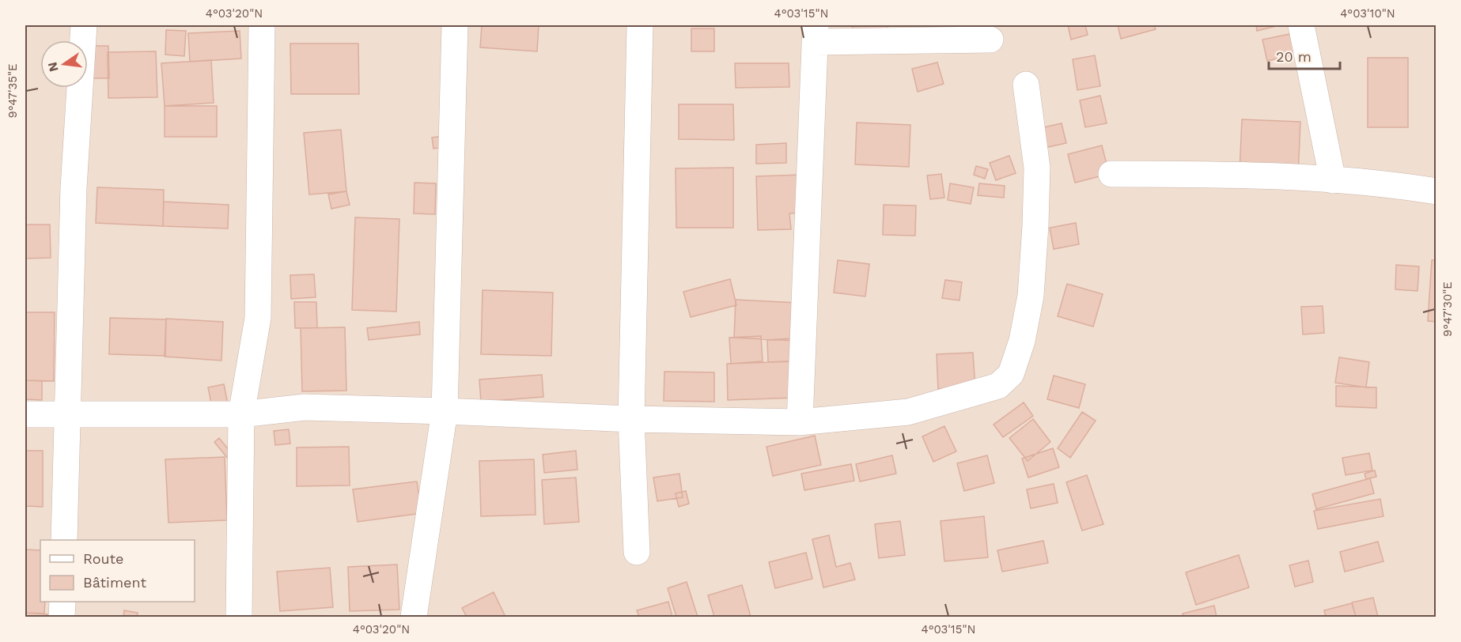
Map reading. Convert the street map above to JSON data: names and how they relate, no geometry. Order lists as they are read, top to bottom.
{
  "legend": ["Route", "Bâtiment"],
  "scale_bar": "20 m",
  "north": "left",
  "coordinates": [
    "4°03'20\"N",
    "4°03'15\"N",
    "4°03'10\"N",
    "9°47'35\"E",
    "9°47'30\"E"
  ]
}
